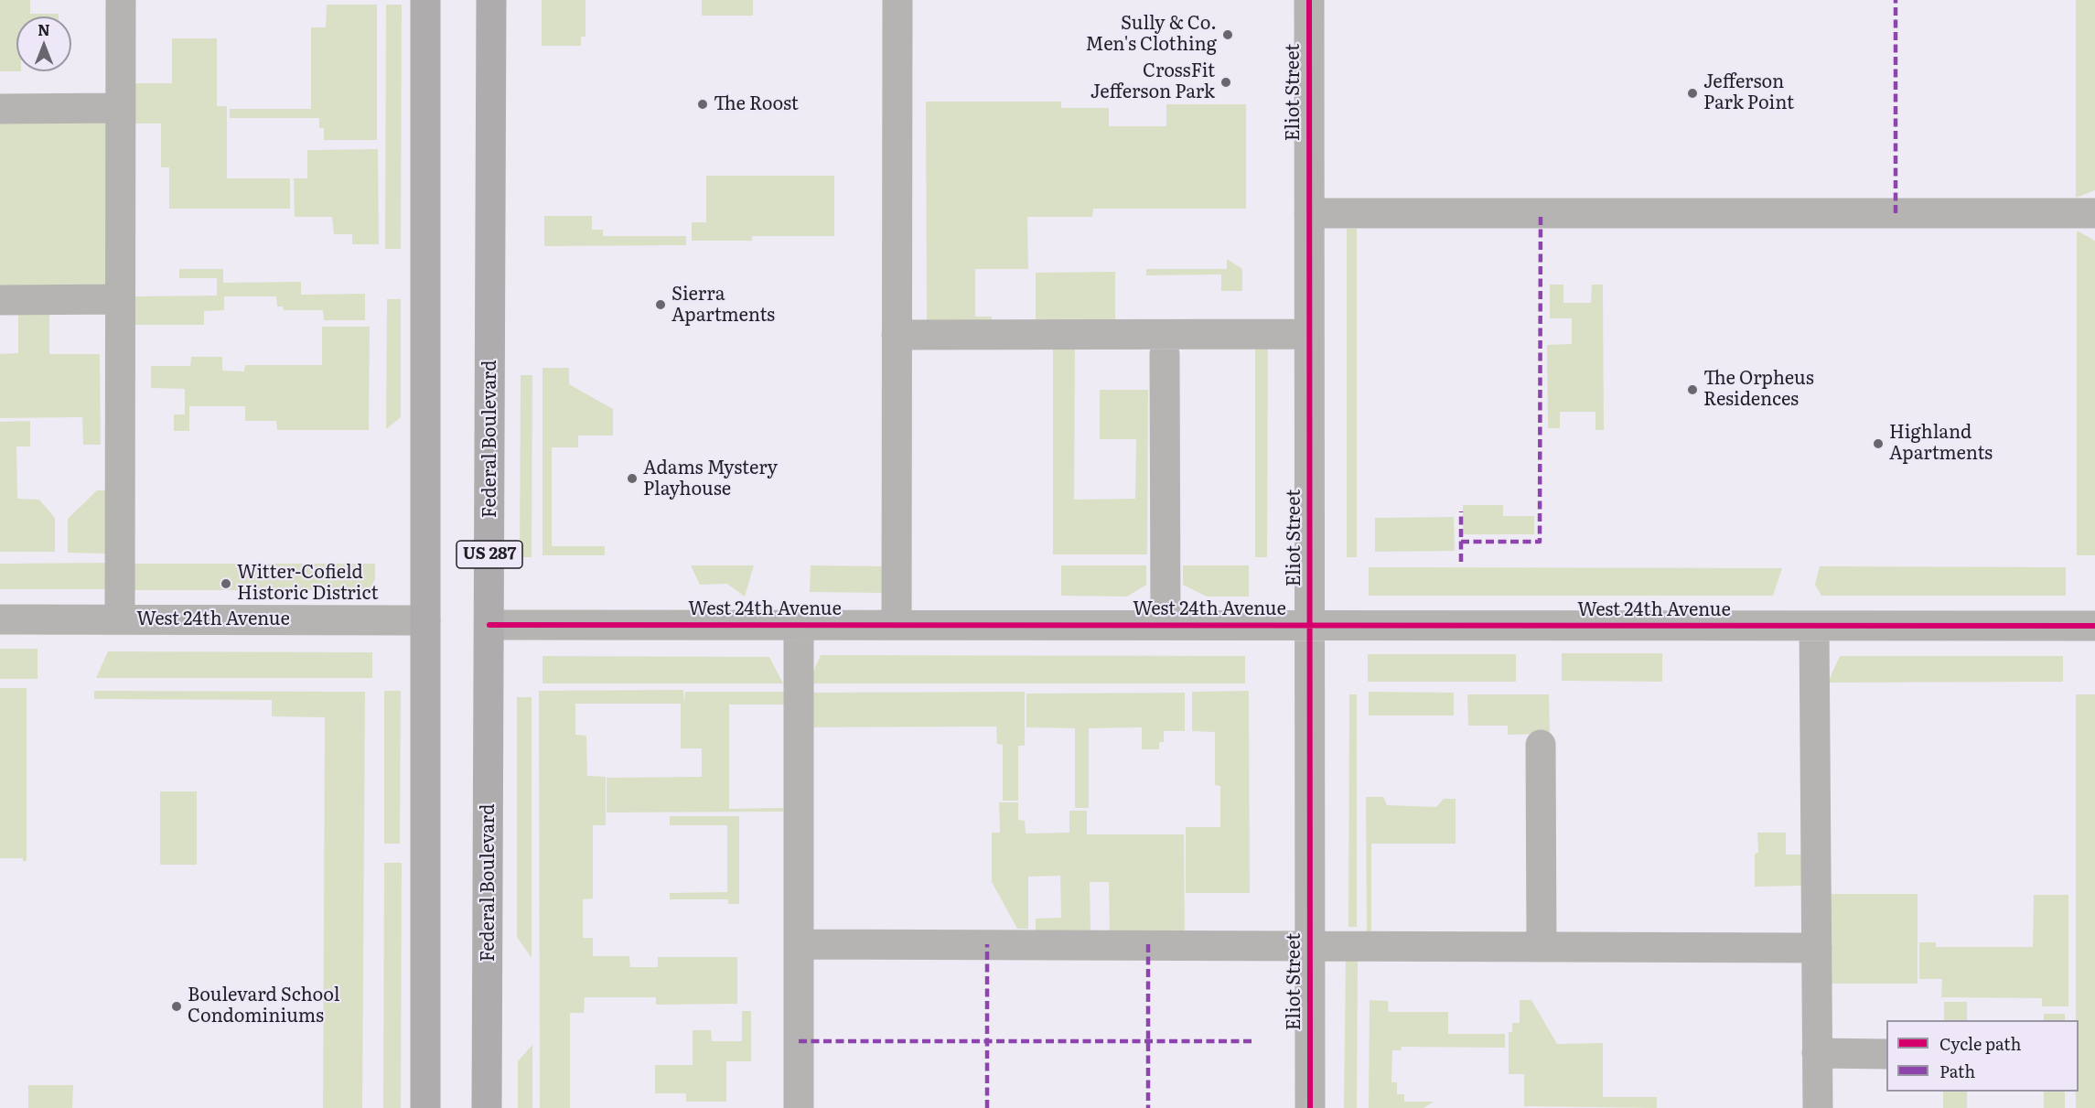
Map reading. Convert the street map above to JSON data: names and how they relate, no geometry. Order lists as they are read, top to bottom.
{
  "streets": {
    "main road": ["Federal Boulevard", "US 287"],
    "street": ["Eliot Street", "West 24th Avenue"]
  },
  "crossings": [
    ["Eliot Street", "West 24th Avenue"],
    ["Federal Boulevard", "West 24th Avenue"]
  ],
  "places": [
    "Sully & Co. Men's Clothing",
    "CrossFit Jefferson Park",
    "Jefferson Park Point",
    "The Roost",
    "Sierra Apartments",
    "The Orpheus Residences",
    "Highland Apartments",
    "Adams Mystery Playhouse",
    "Witter-Cofield Historic District",
    "Boulevard School Condominiums"
  ],
  "legend": ["Cycle path", "Path"],
  "north": "top"
}
